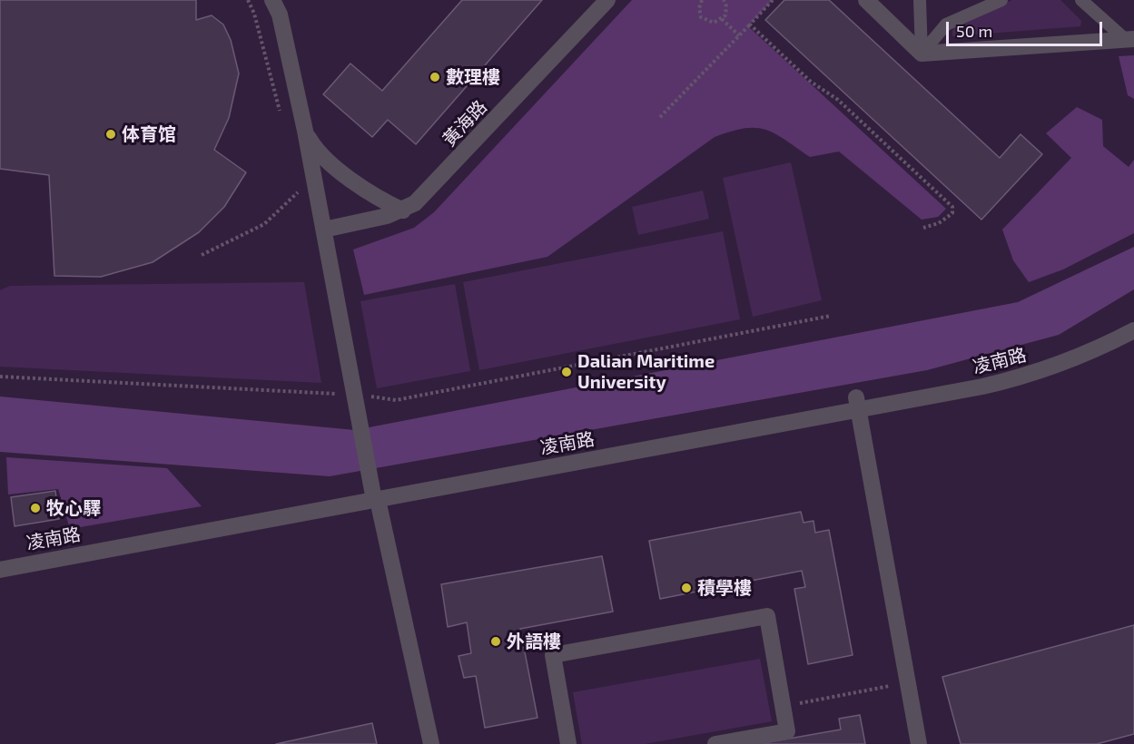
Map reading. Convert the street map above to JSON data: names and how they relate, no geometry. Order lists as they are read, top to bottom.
{
  "streets": {
    "street": ["黃海路", "凌南路"]
  },
  "places": [
    "數理樓",
    "体育馆",
    "Dalian Maritime University",
    "牧心驛",
    "積學樓",
    "外語樓"
  ],
  "scale_bar": "50 m"
}
